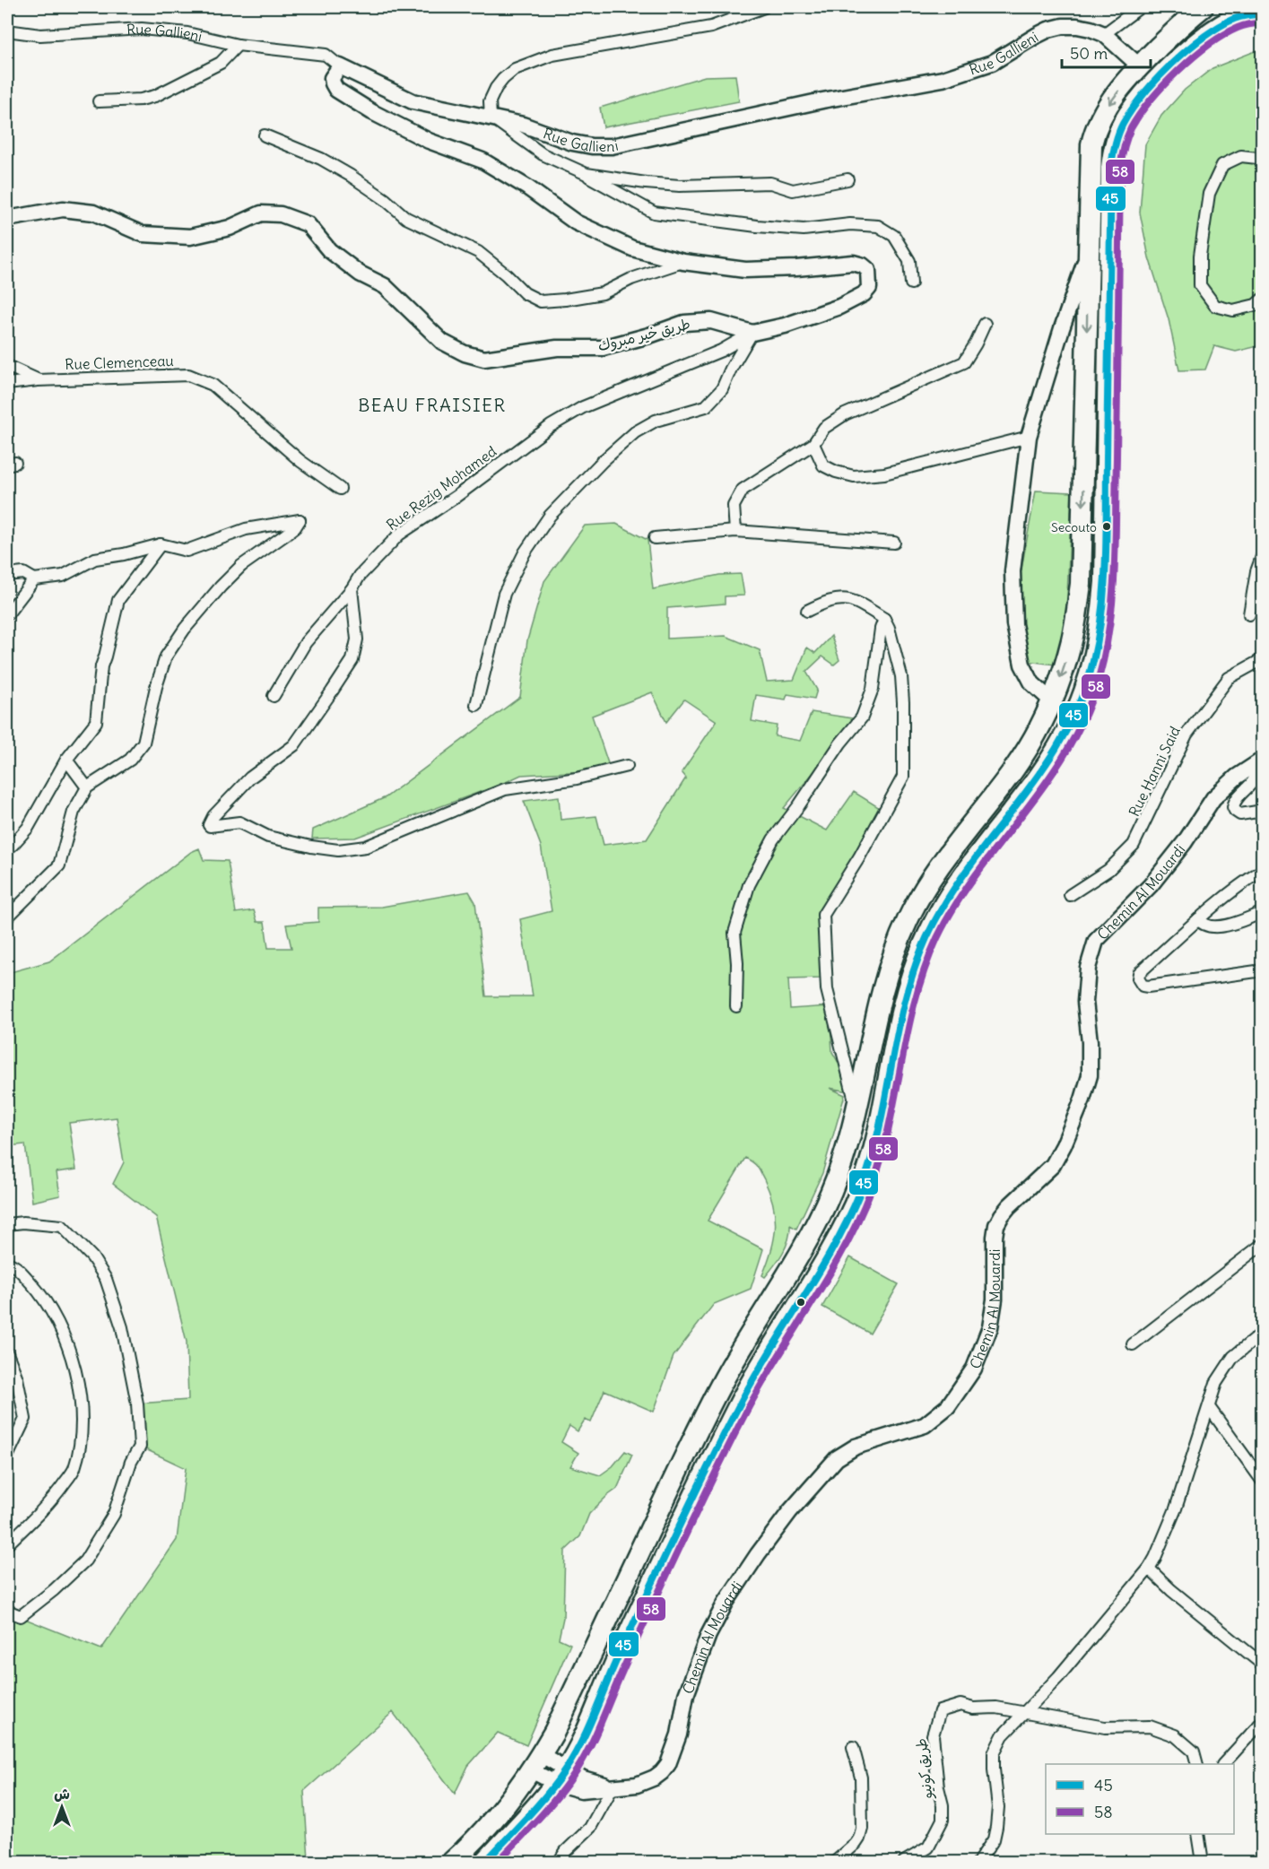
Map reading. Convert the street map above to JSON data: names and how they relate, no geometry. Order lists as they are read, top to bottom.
{
  "streets": {
    "street": [
      "Rue Gallieni",
      "طريق خير مبروك",
      "Rue Clemenceau",
      "Rue Rezig Mohamed",
      "Rue Hanni Said",
      "Chemin Al Mouardi",
      "طريق كونيو"
    ]
  },
  "crossings": [
    ["Rue Gallieni", "طريق خير مبروك"],
    ["طريق خير مبروك", "Rue Rezig Mohamed"]
  ],
  "districts": ["BEAU FRAISIER"],
  "places": ["Secouto"],
  "lines": ["transit line 45", "transit line 58"],
  "legend": ["45", "58"],
  "scale_bar": "50 m",
  "north": "top"
}
